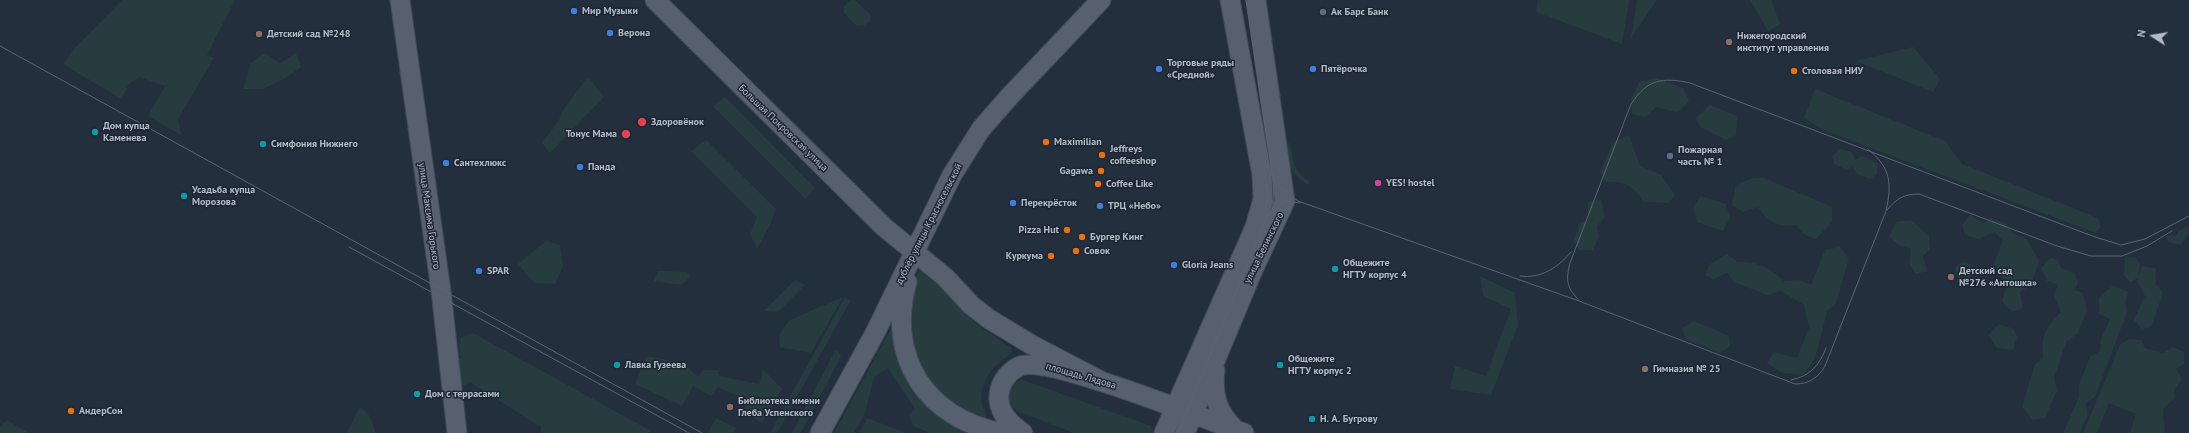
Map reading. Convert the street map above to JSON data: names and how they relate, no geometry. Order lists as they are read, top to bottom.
{
  "streets": {
    "main road": [
      "Большая Покровская улица",
      "улица Максима Горького",
      "дублёр улицы Красносельской",
      "улица Белинского",
      "площадь Лядова"
    ]
  },
  "crossings": [
    ["Большая Покровская улица", "дублёр улицы Красносельской"],
    ["Большая Покровская улица", "площадь Лядова"],
    ["улица Белинского", "площадь Лядова"]
  ],
  "places": [
    "Мир Музыки",
    "Ак Барс Банк",
    "Верона",
    "Детский сад №248",
    "Нижегородский институт управления",
    "Торговые ряды «Средной»",
    "Пятёрочка",
    "Столовая НИУ",
    "Здоровёнок",
    "Дом купца Каменева",
    "Тонус Мама",
    "Maximilian",
    "Симфония Нижнего",
    "Jeffreys coffeeshop",
    "Пожарная часть № 1",
    "Сантехлюкс",
    "Панда",
    "Gagawa",
    "YES! hostel",
    "Coffee Like",
    "Усадьба купца Морозова",
    "Перекрёсток",
    "ТРЦ «Небо»",
    "Pizza Hut",
    "Бургер Кинг",
    "Совок",
    "Куркума",
    "Gloria Jeans",
    "Общежите НГТУ корпус 4",
    "SPAR",
    "Детский сад №276 «Антошка»",
    "Лавка Гузеева",
    "Общежите НГТУ корпус 2",
    "Гимназия № 25",
    "Дом с террасами",
    "Библиотека имени Глеба Успенского",
    "АндерСон",
    "Н. А. Бугрову"
  ],
  "north": "left"
}
